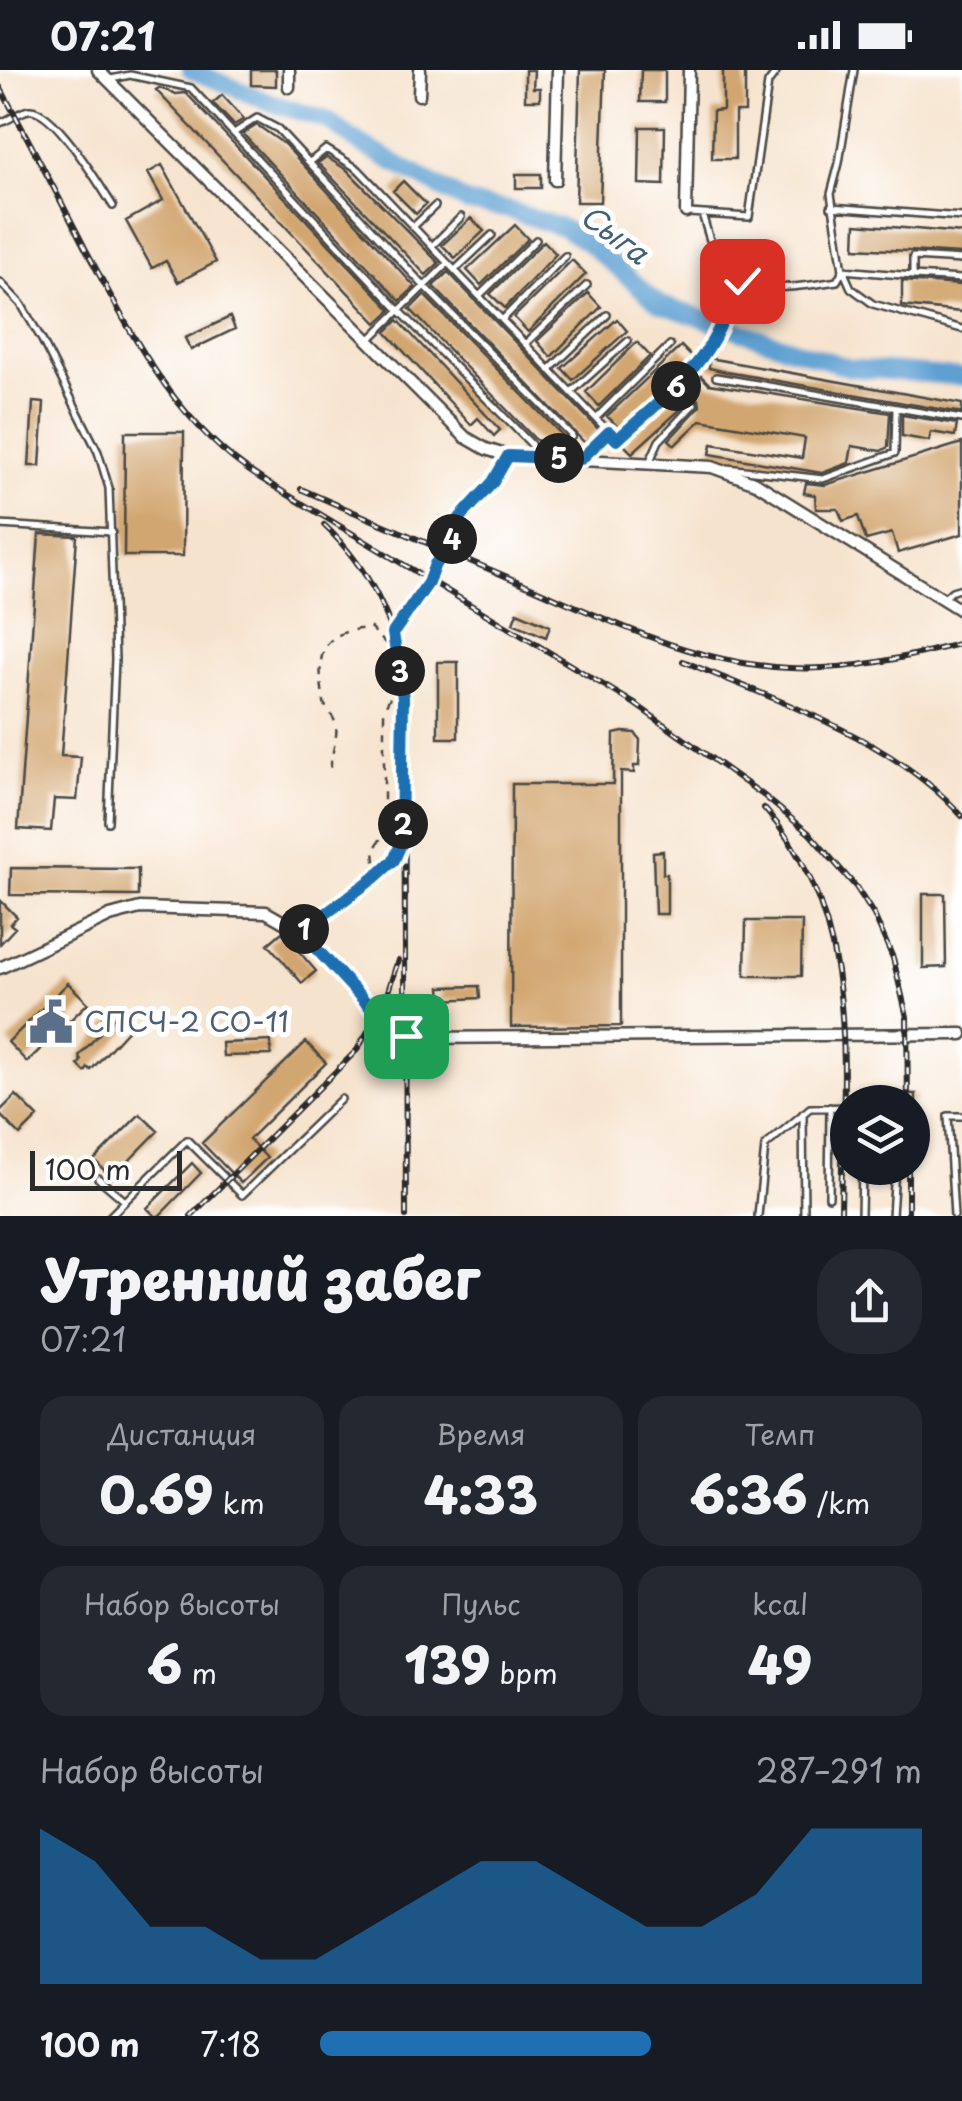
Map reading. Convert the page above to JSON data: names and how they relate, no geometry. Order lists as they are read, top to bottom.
{
  "water": ["Сыга"],
  "places": {
    "public building": ["СПСЧ-2 СО-11"]
  },
  "scale_bar": "100 m",
  "page": {
    "status": "07:21",
    "pins": [
      "6",
      "5",
      "4",
      "3",
      "2",
      "1"
    ],
    "scale": "100 m",
    "heading": ["Утренний забег", "07:21"],
    "stats": [
      ["Дистанция", "0.69 km"],
      ["Время", "4:33"],
      ["Темп", "6:36 /km"],
      ["Набор высоты", "6 m"],
      ["Пульс", "139 bpm"],
      ["kcal", "49"]
    ],
    "chart": ["Набор высоты", "287–291 m"],
    "list": [
      {
        "name": "100 m",
        "note": "7:18"
      }
    ]
  }
}
